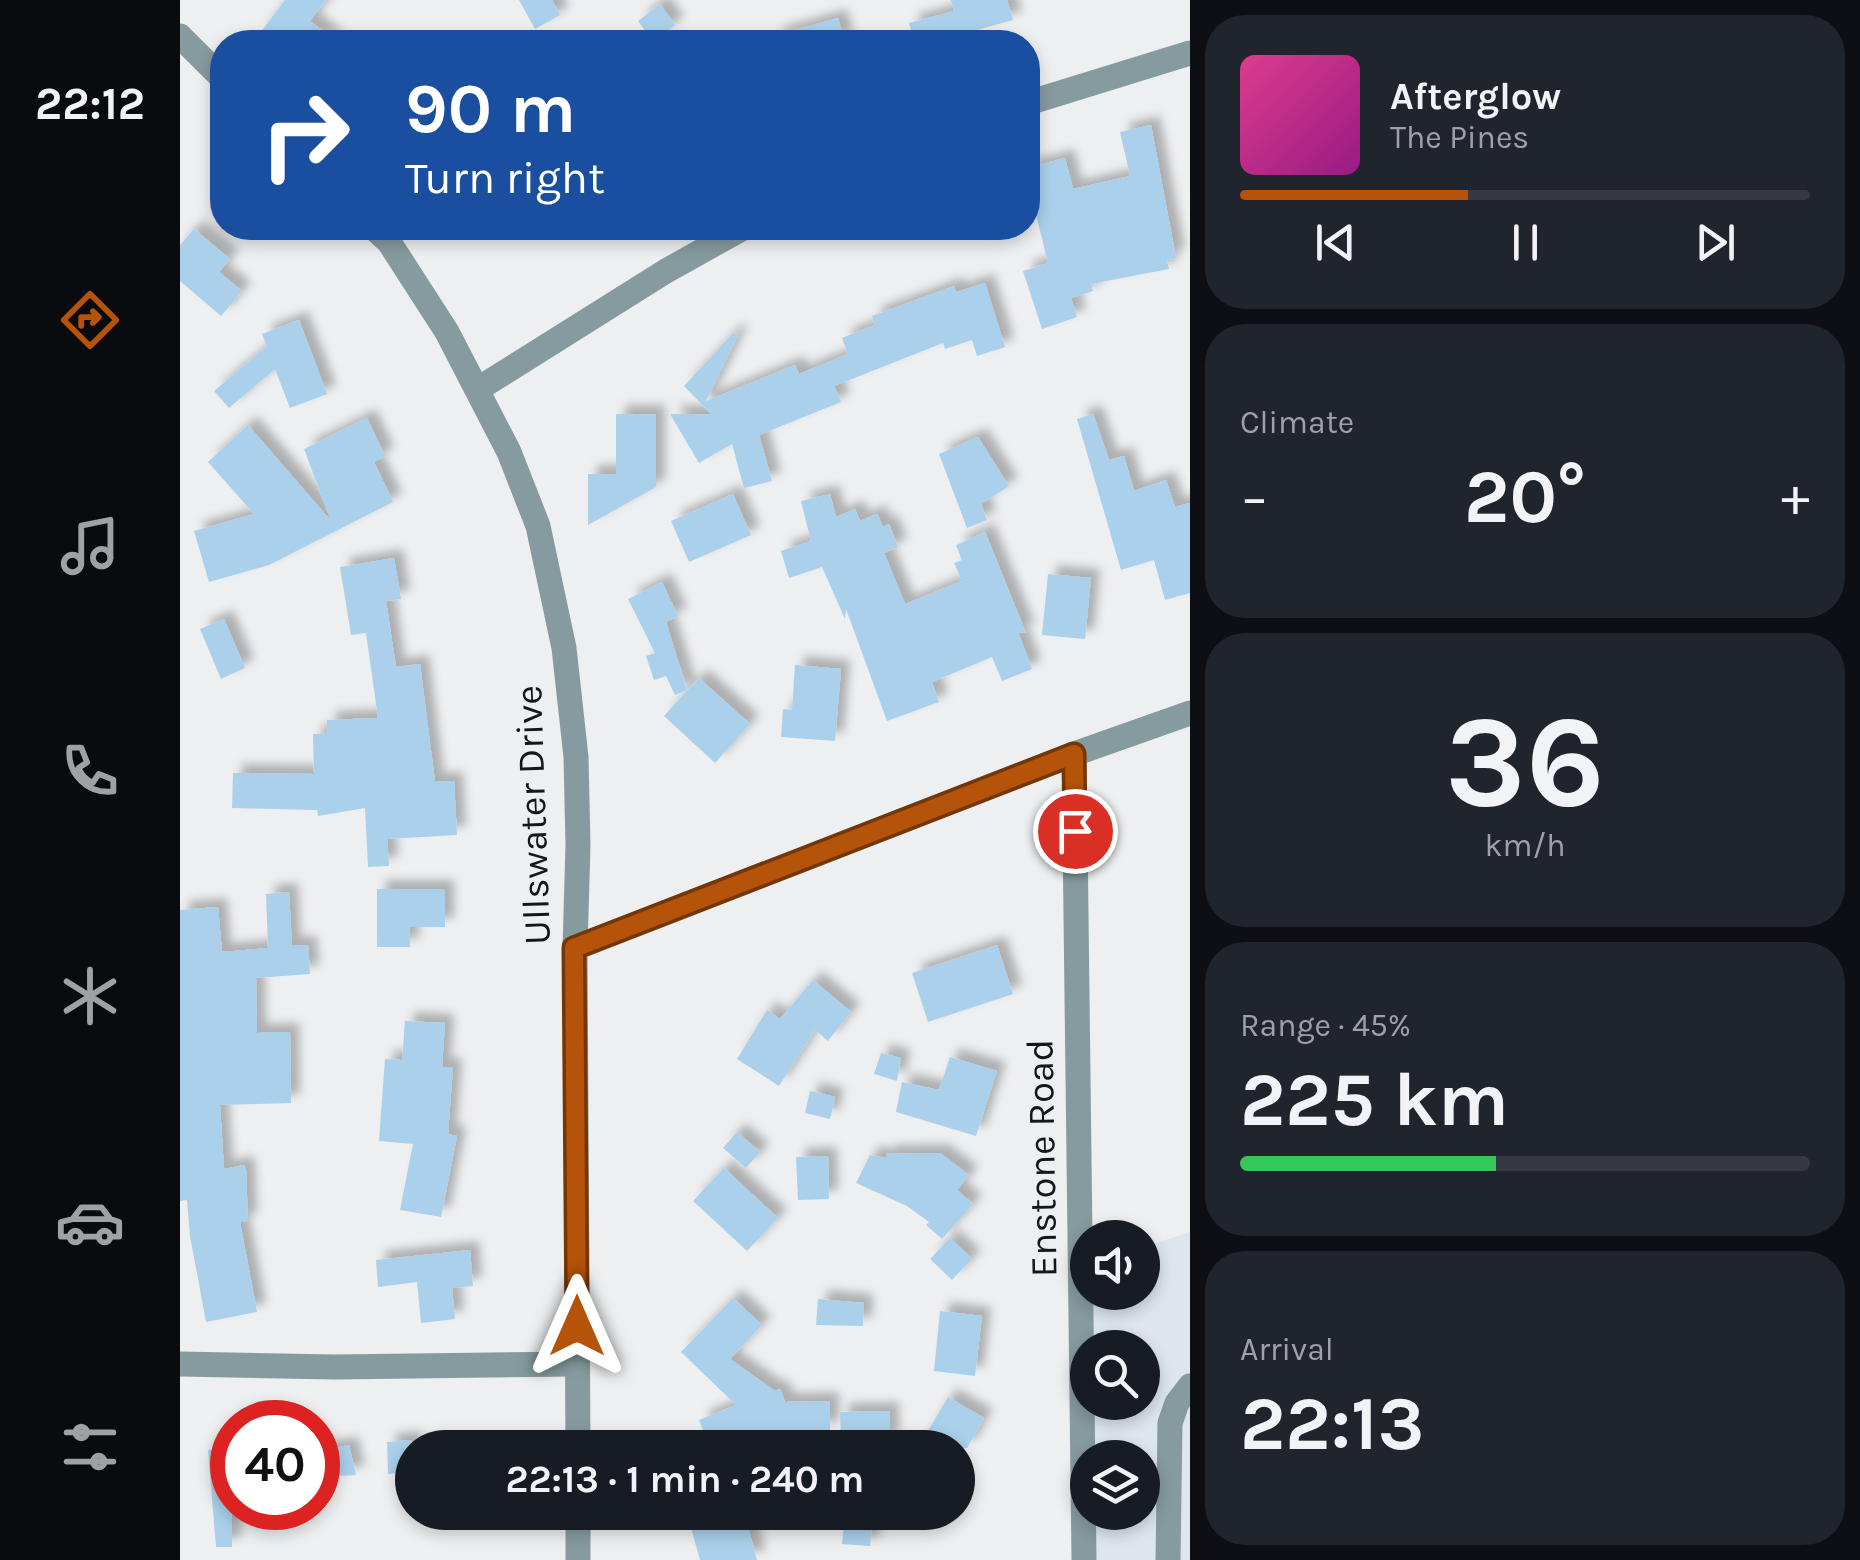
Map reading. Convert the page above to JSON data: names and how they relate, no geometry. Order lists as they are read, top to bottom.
{
  "streets": {
    "street": ["Ullswater Drive", "Enstone Road"]
  },
  "page": {
    "tabs": "22:12",
    "turn": ["90 m", "Turn right"],
    "song": ["Afterglow", "The Pines"],
    "tile": [
      "Climate",
      ["36", "km/h"],
      ["Range · 45%", "225 km"],
      ["Arrival", "22:13"]
    ],
    "heat": ["−", "20°", "+"],
    "limit": "40",
    "trip": "22:13 · 1 min · 240 m"
  }
}
